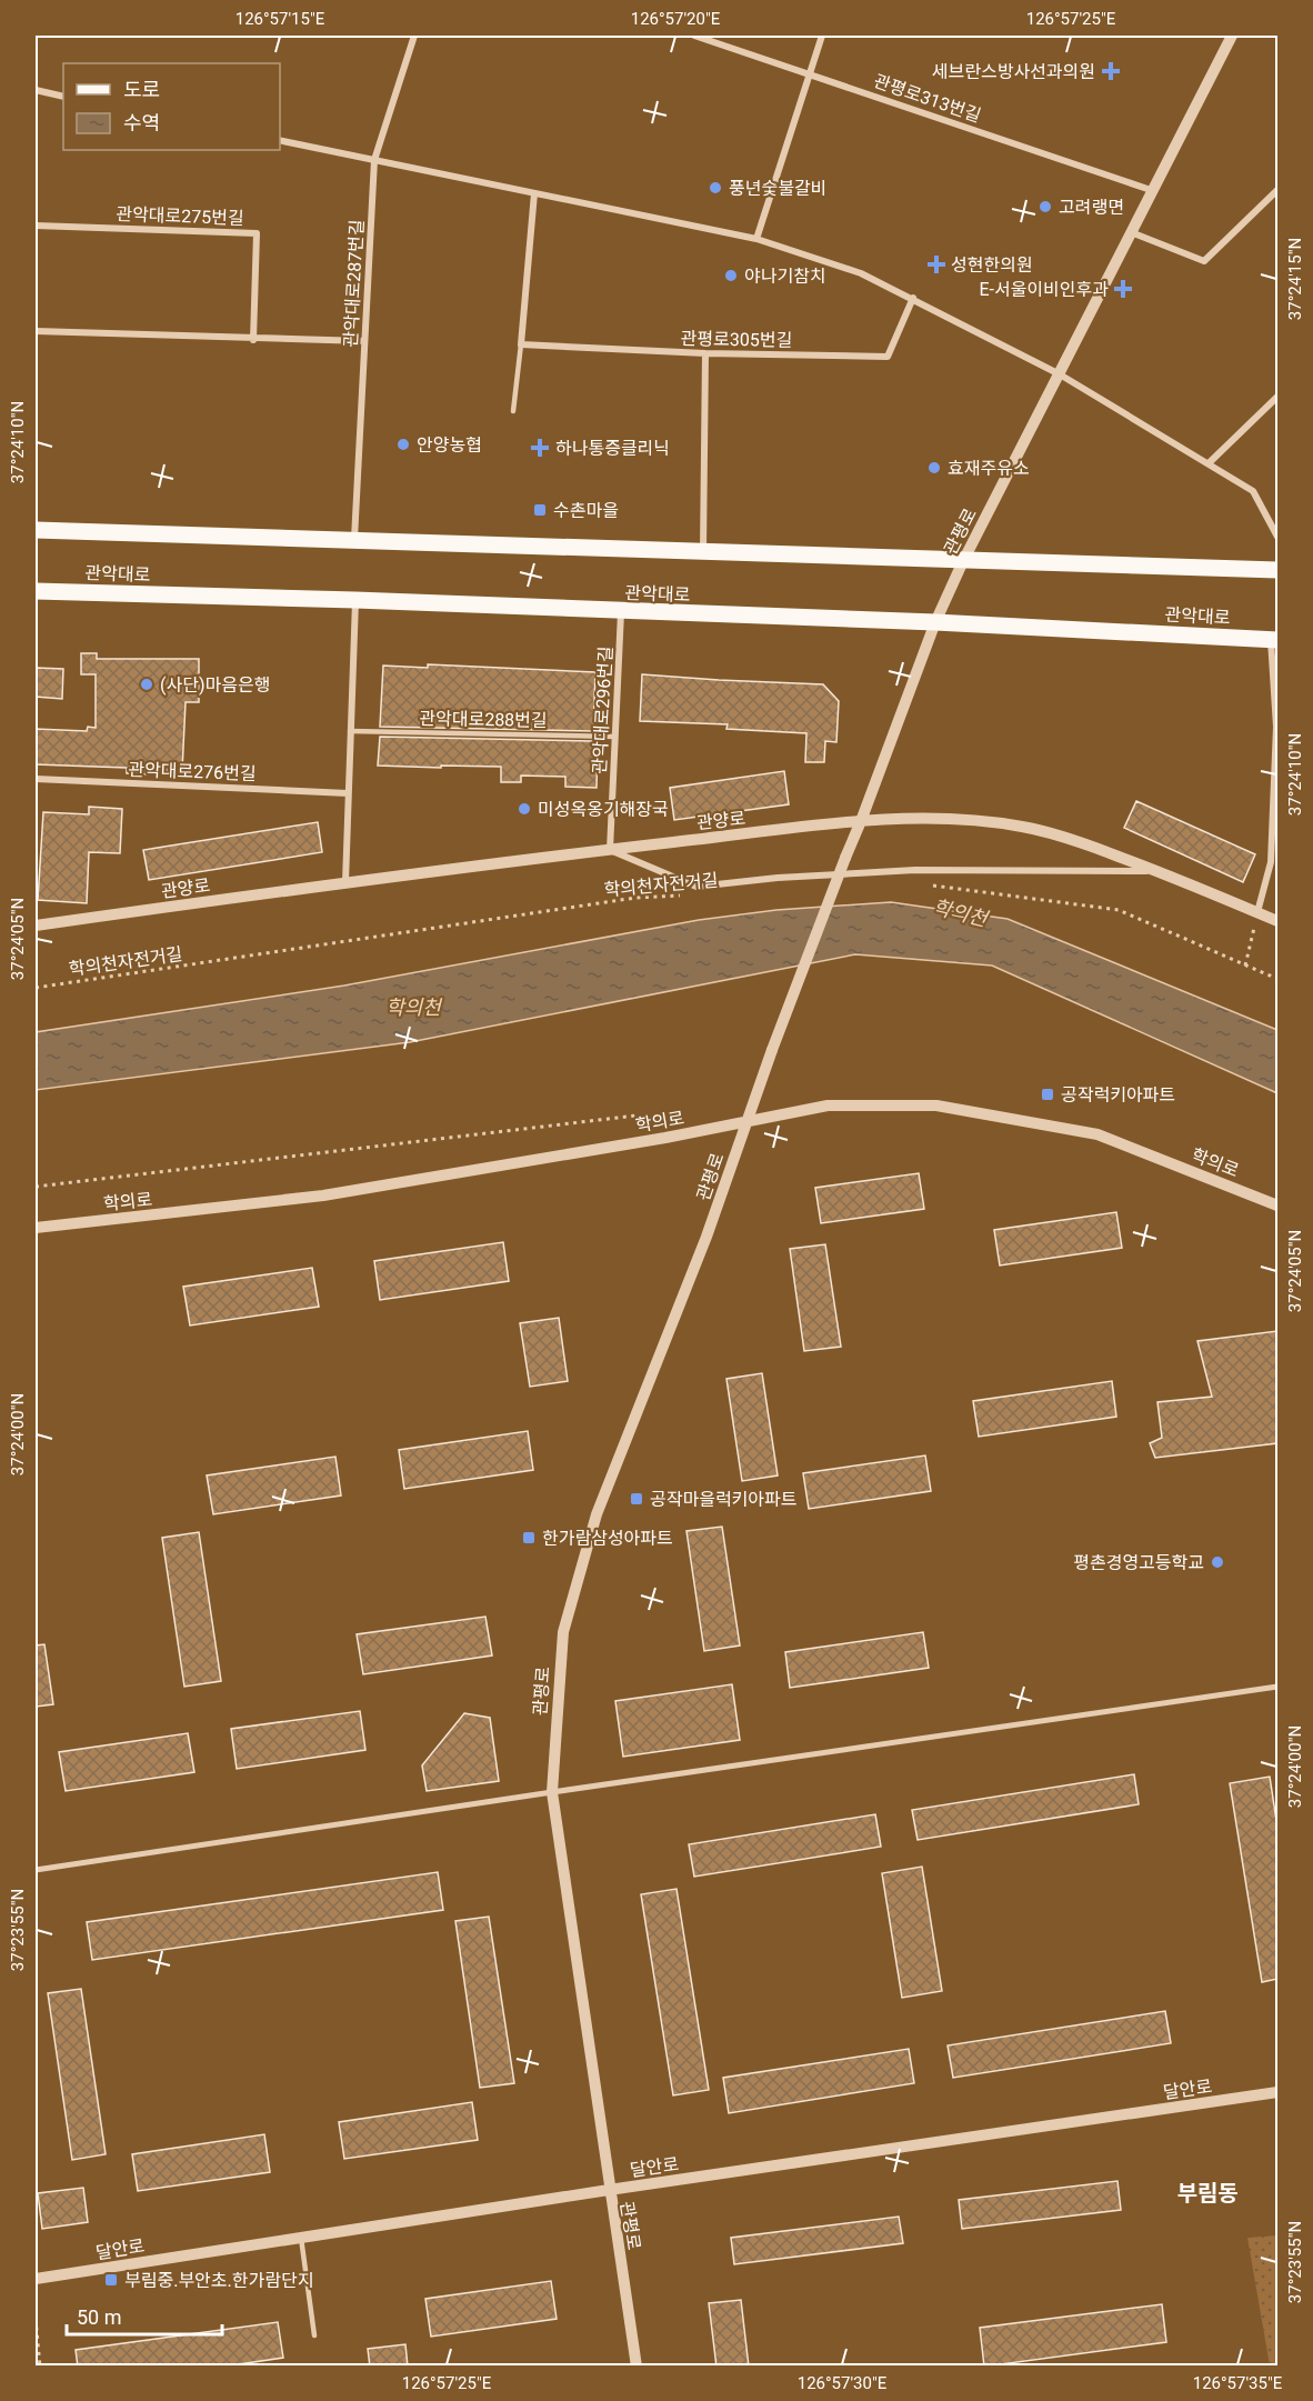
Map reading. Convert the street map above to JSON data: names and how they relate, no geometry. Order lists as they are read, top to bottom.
{
  "streets": {
    "main road": ["관악대로"],
    "street": [
      "관평로313번길",
      "관악대로275번길",
      "관악대로287번길",
      "관평로305번길",
      "관평로",
      "관악대로296번길",
      "관악대로276번길",
      "관양로",
      "학의로",
      "달안로"
    ],
    "lane": ["관악대로288번길"],
    "path": ["학의천자전거길"]
  },
  "crossings": [
    ["관평로313번길", "관평로"],
    ["관평로", "관악대로"],
    ["관평로", "관양로"],
    ["관평로", "학의로"],
    ["관평로", "달안로"],
    ["관악대로", "관악대로296번길"],
    ["관악대로296번길", "관악대로288번길"],
    ["관악대로296번길", "관양로"]
  ],
  "districts": ["부림동"],
  "water": ["학의천"],
  "places": {
    "health": [
      "세브란스방사선과의원",
      "성현한의원",
      "E-서울이비인후과",
      "하나통증클리닉"
    ],
    "other": [
      "풍년숯불갈비",
      "고려랭면",
      "야나기참치",
      "안양농협",
      "효재주유소",
      "(사단)마음은행",
      "미성옥옹기해장국",
      "평촌경영고등학교"
    ],
    "transit": [
      "수촌마을",
      "공작럭키아파트",
      "공작마을럭키아파트",
      "한가람삼성아파트",
      "부림중.부안초.한가람단지"
    ]
  },
  "legend": ["도로", "수역"],
  "scale_bar": "50 m",
  "coordinates": [
    "126°57'15\"E",
    "126°57'20\"E",
    "126°57'25\"E",
    "37°24'15\"N",
    "37°24'10\"N",
    "37°24'05\"N",
    "37°24'00\"N",
    "37°23'55\"N",
    "126°57'30\"E",
    "126°57'35\"E"
  ]
}
